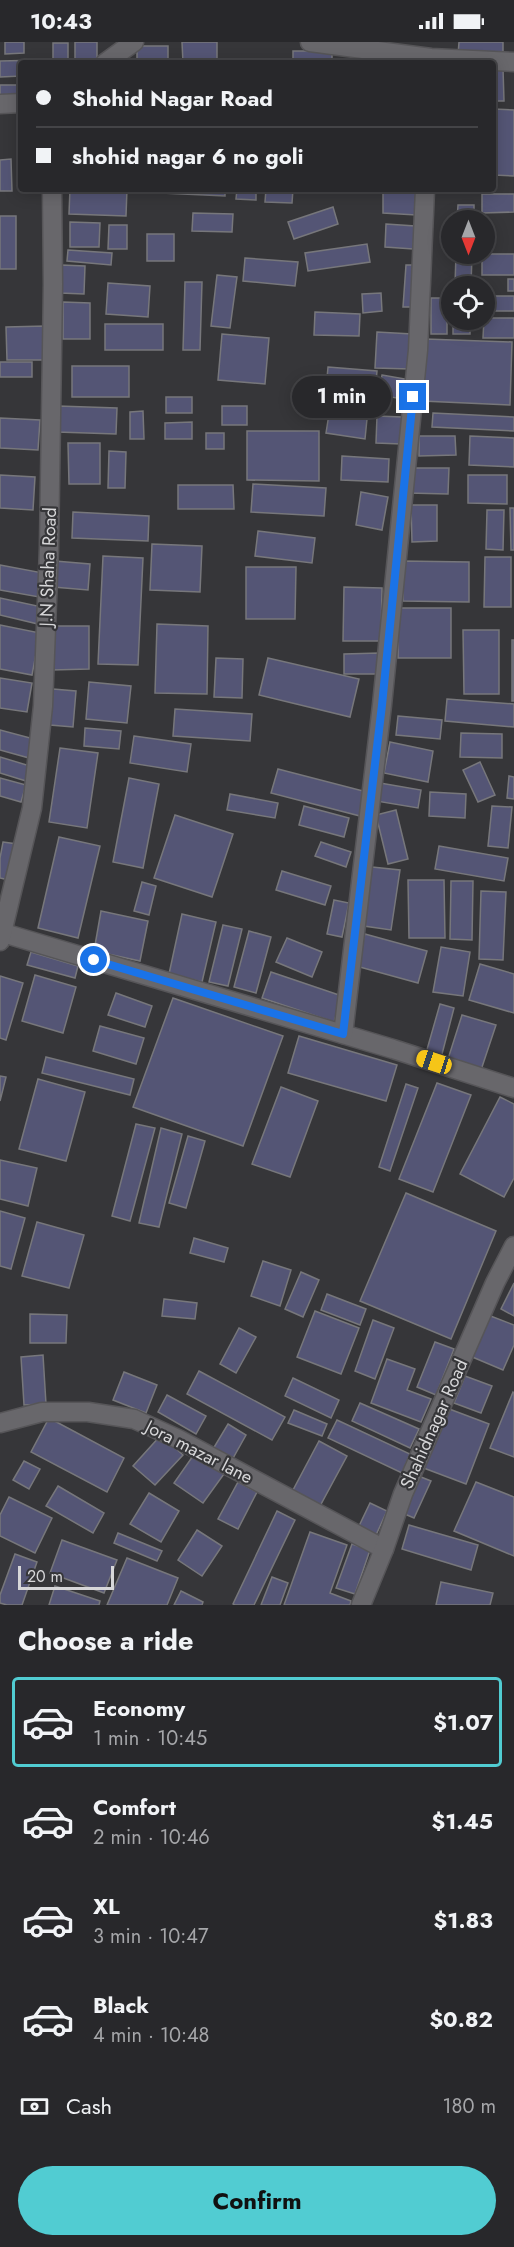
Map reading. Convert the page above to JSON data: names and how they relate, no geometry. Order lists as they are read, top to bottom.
{
  "streets": {
    "street": ["J.N Shaha Road", "Shahidnagar Road", "Jora mazar lane"]
  },
  "crossings": [
    ["Shahidnagar Road", "Jora mazar lane"]
  ],
  "scale_bar": "20 m",
  "north": "bottom",
  "page": {
    "status": "10:43",
    "banner": ["Shohid Nagar Road", "shohid nagar 6 no goli"],
    "bubble": "1 min",
    "scale": "20 m",
    "heading": "Choose a ride",
    "list": [
      {
        "name": "Economy",
        "note": "1 min · 10:45",
        "value": "$1.07"
      },
      {
        "name": "Comfort",
        "note": "2 min · 10:46",
        "value": "$1.45"
      },
      {
        "name": "XL",
        "note": "3 min · 10:47",
        "value": "$1.83"
      },
      {
        "name": "Black",
        "note": "4 min · 10:48",
        "value": "$0.82"
      }
    ],
    "pay": ["Cash", "180 m"],
    "buttons": "Confirm"
  }
}
